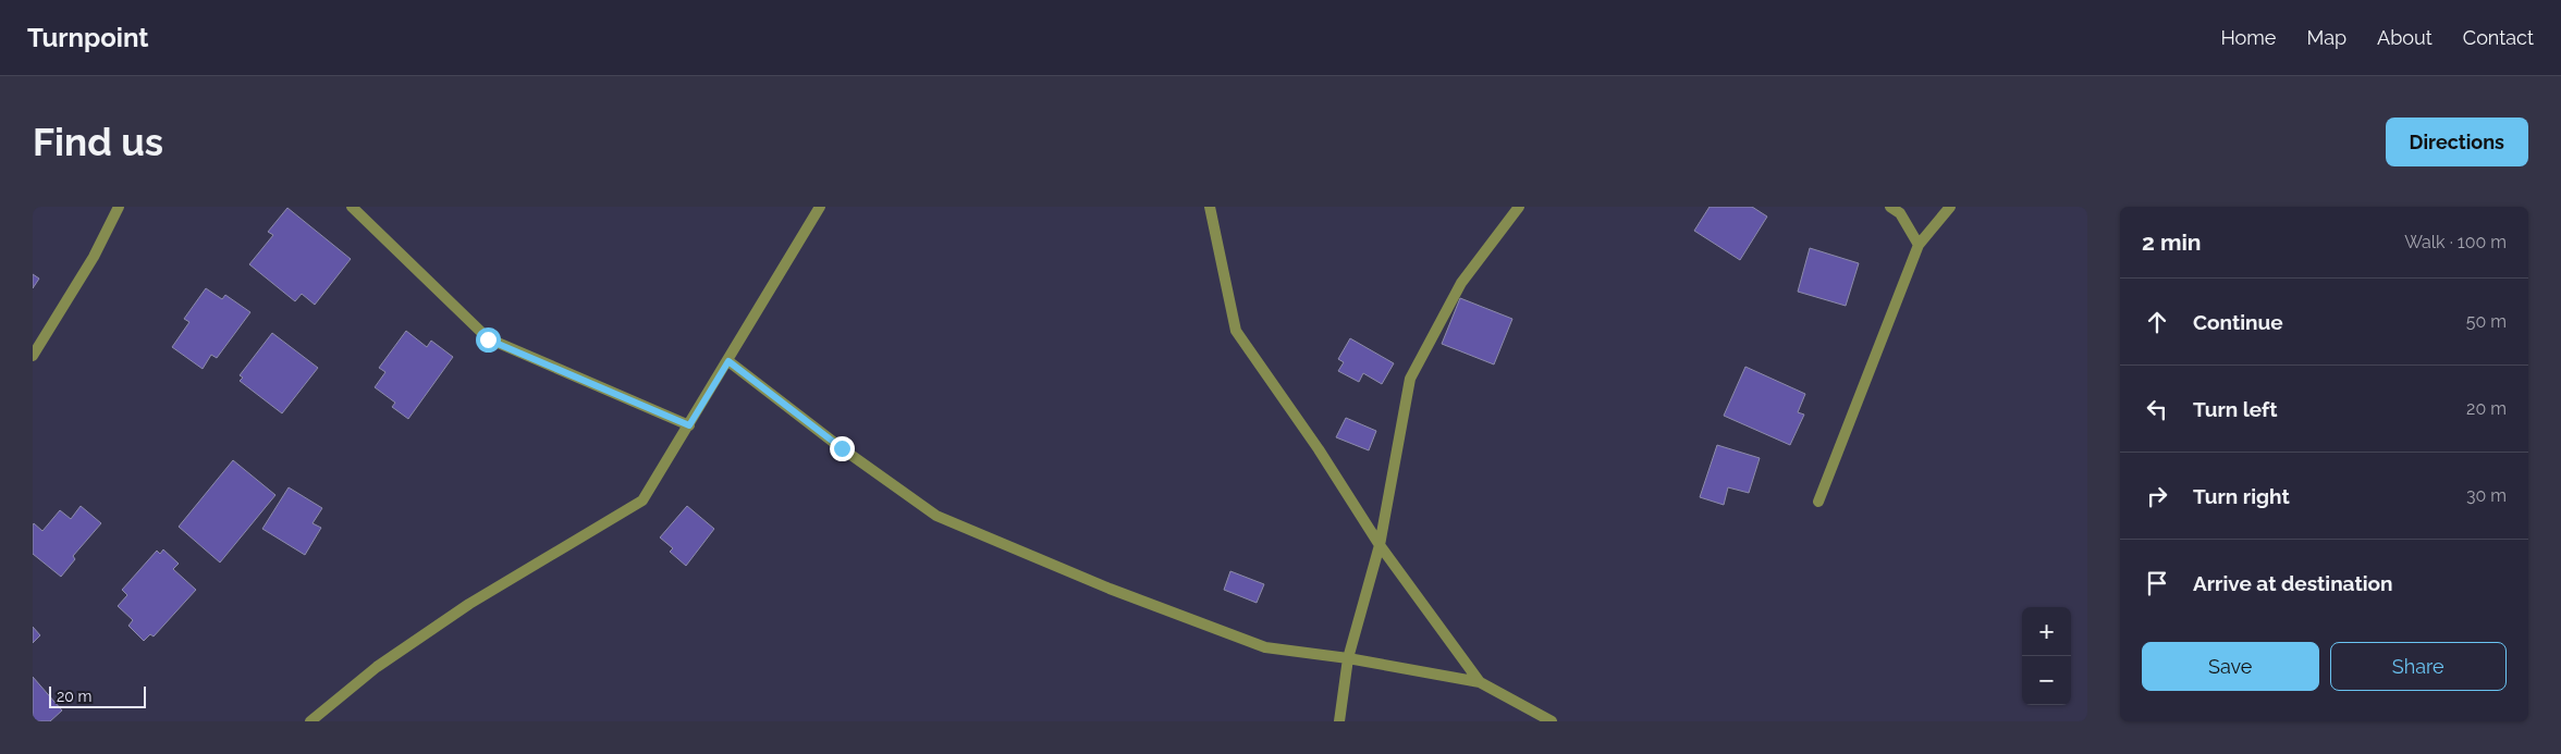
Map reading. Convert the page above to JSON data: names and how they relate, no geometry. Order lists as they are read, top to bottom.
{
  "scale_bar": "20 m",
  "page": {
    "header": "Turnpoint",
    "nav": [
      "Home",
      "Map",
      "About",
      "Contact"
    ],
    "buttons": [
      "Directions",
      ["Save", "Share"]
    ],
    "title": "Find us",
    "heading": ["2 min", "Walk · 100 m"],
    "list": [
      ["Continue", "50 m"],
      ["Turn left", "20 m"],
      ["Turn right", "30 m"],
      "Arrive at destination"
    ],
    "map_buttons": ["+", "−"],
    "scale": "20 m"
  }
}
